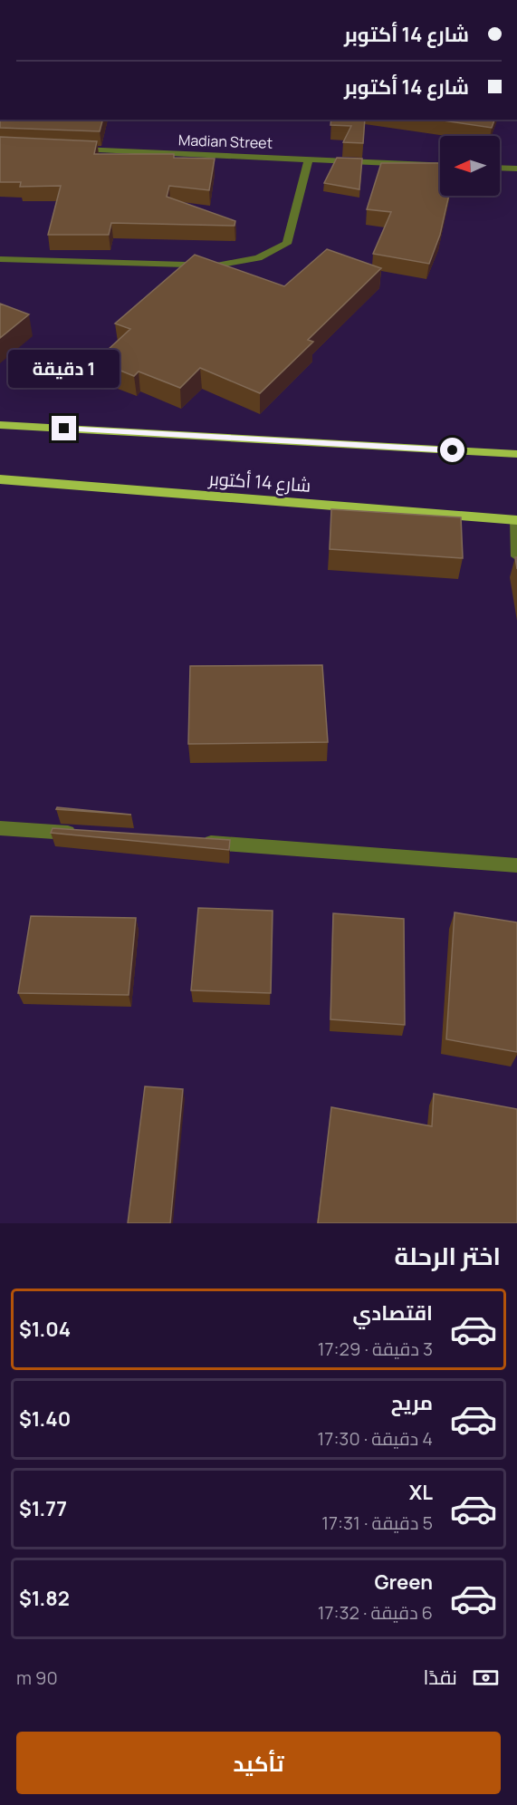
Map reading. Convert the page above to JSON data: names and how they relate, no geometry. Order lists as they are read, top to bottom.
{
  "streets": {
    "main road": ["شارع 14 أكتوبر"],
    "street": ["Madian Street"]
  },
  "north": "left",
  "page": {
    "banner": ["شارع 14 أكتوبر", "شارع 14 أكتوبر"],
    "bubble": "1 دقيقة",
    "heading": "اختر الرحلة",
    "list": [
      {
        "name": "اقتصادي",
        "note": "3 دقيقة · 17:29",
        "value": "$1.04"
      },
      {
        "name": "مريح",
        "note": "4 دقيقة · 17:30",
        "value": "$1.40"
      },
      {
        "name": "XL",
        "note": "5 دقيقة · 17:31",
        "value": "$1.77"
      },
      {
        "name": "Green",
        "note": "6 دقيقة · 17:32",
        "value": "$1.82"
      }
    ],
    "pay": ["نقدًا", "90 m"],
    "buttons": "تأكيد"
  }
}
